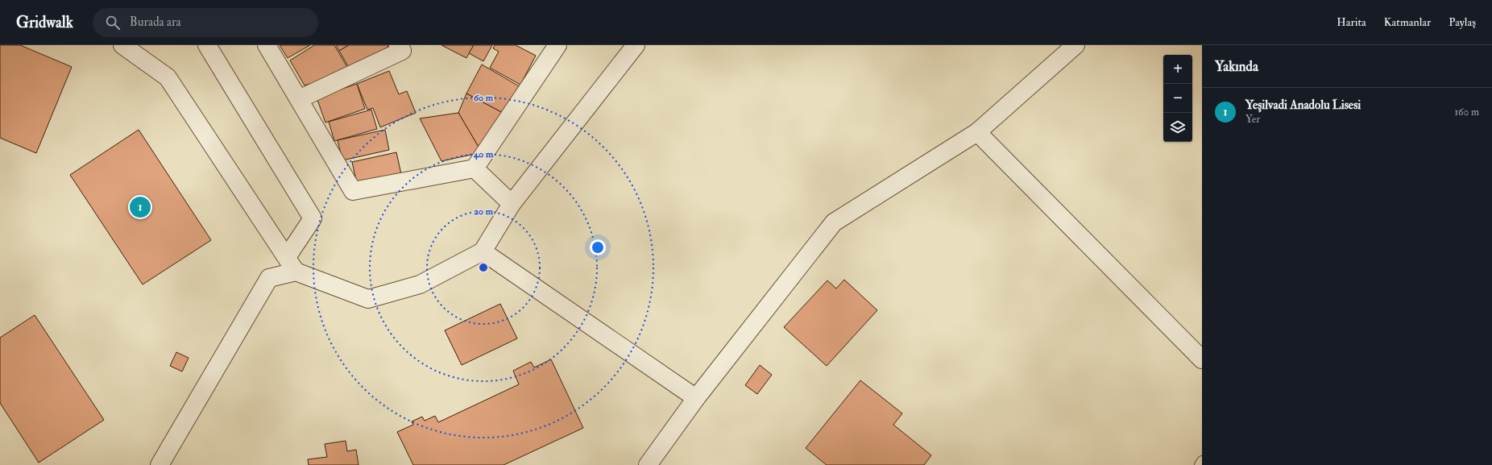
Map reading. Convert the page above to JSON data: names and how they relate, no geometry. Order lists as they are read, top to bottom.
{
  "page": {
    "header": "Gridwalk",
    "search": "Burada ara",
    "nav": ["Harita", "Katmanlar", "Paylaş"],
    "heading": "Yakında",
    "map_buttons": ["+", "−"],
    "list": [
      {
        "mark": "1",
        "name": "Yeşilvadi Anadolu Lisesi",
        "note": "Yer",
        "value": "160 m"
      }
    ],
    "pins": "1"
  },
  "rings": ["60 m", "40 m", "20 m"]
}
